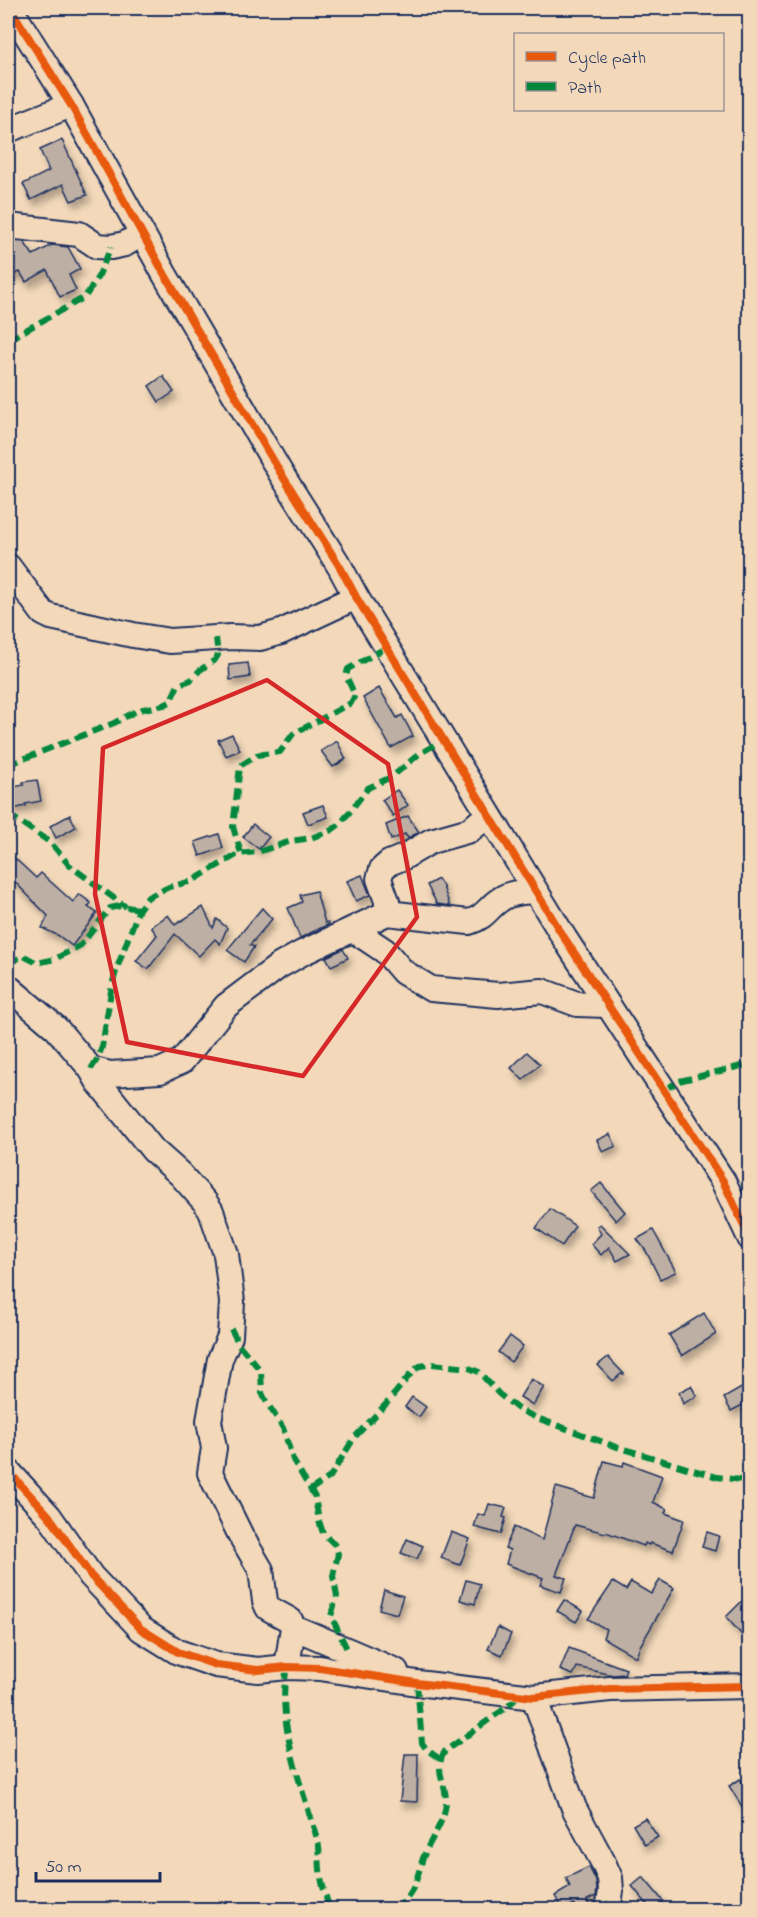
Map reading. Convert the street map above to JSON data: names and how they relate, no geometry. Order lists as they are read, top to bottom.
{
  "legend": ["Cycle path", "Path"],
  "scale_bar": "50 m"
}
